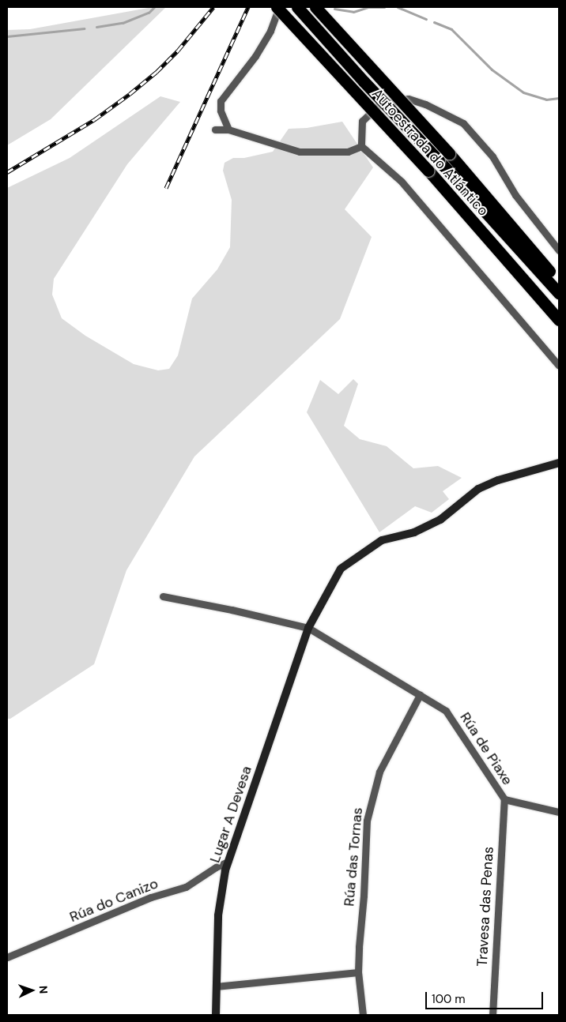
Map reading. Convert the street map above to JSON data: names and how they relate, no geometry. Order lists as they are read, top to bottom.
{
  "streets": {
    "highway": ["Autoestrada do Atlántico"],
    "street": [
      "Rúa de Piaxe",
      "Lugar A Devesa",
      "Rúa das Tornas",
      "Rúa do Canizo",
      "Travesa das Penas"
    ]
  },
  "crossings": [
    ["Rúa de Piaxe", "Rúa das Tornas"],
    ["Rúa de Piaxe", "Travesa das Penas"],
    ["Lugar A Devesa", "Rúa do Canizo"]
  ],
  "scale_bar": "100 m",
  "north": "right"
}
